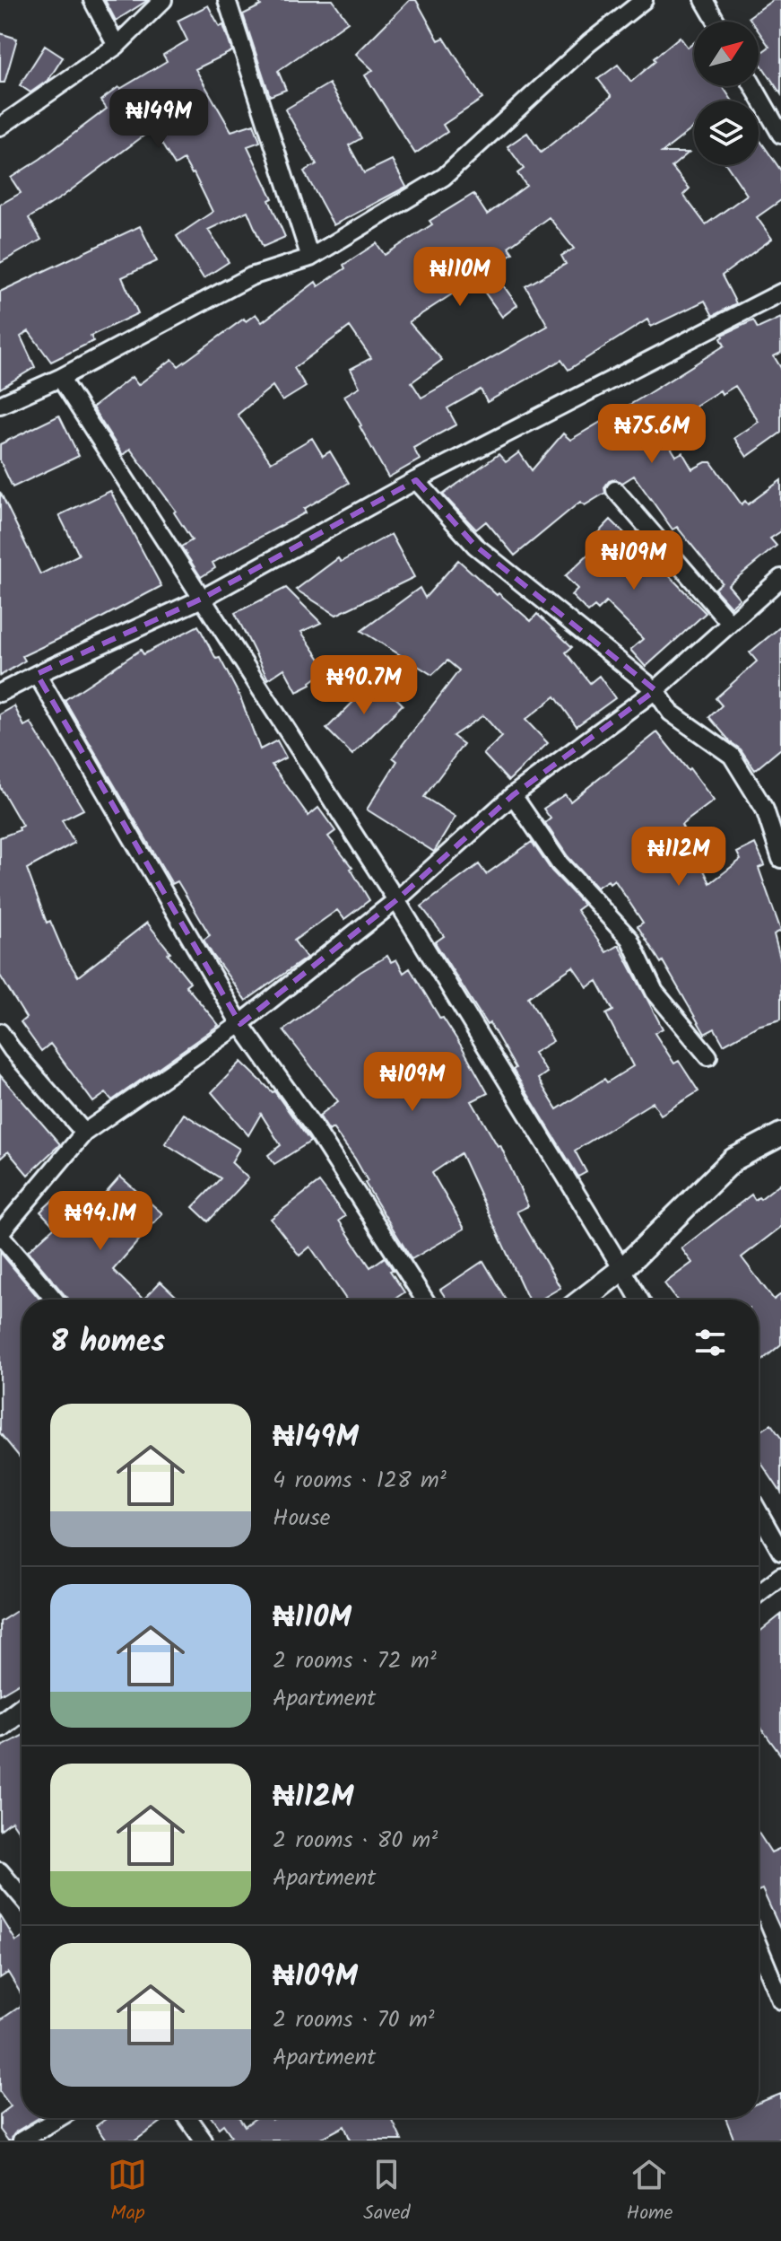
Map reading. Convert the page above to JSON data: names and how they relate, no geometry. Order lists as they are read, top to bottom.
{
  "north": "top right",
  "page": {
    "price": [
      "₦149M",
      "₦110M",
      "₦75.6M",
      "₦109M",
      "₦90.7M",
      "₦112M",
      "₦109M",
      "₦94.1M"
    ],
    "heading": "8 homes",
    "list": [
      {
        "name": "₦149M",
        "note": "4 rooms · 128 m² · House"
      },
      {
        "name": "₦110M",
        "note": "2 rooms · 72 m² · Apartment"
      },
      {
        "name": "₦112M",
        "note": "2 rooms · 80 m² · Apartment"
      },
      {
        "name": "₦109M",
        "note": "2 rooms · 70 m² · Apartment"
      }
    ],
    "tabs": ["Map", "Saved", "Home"]
  }
}
